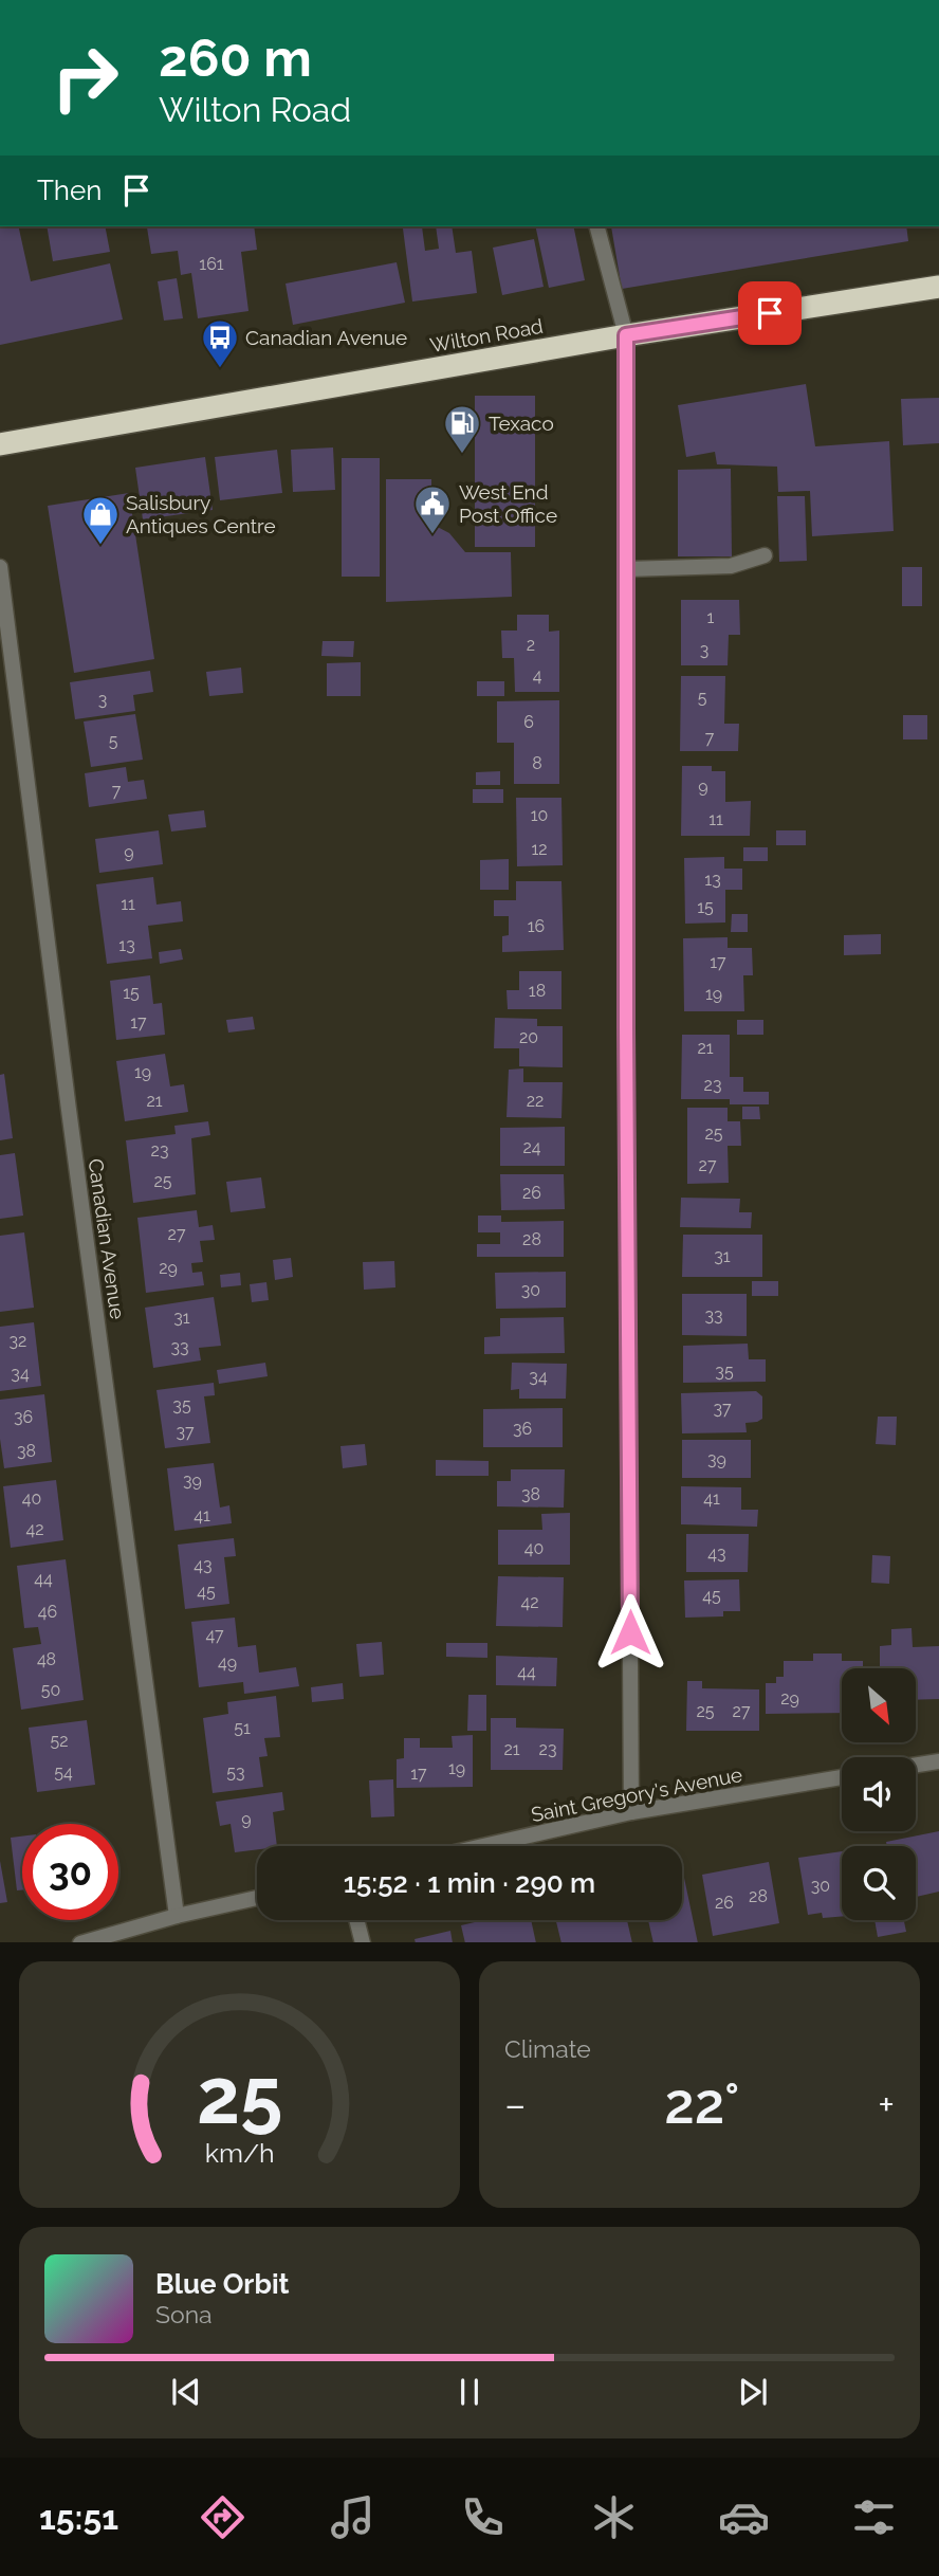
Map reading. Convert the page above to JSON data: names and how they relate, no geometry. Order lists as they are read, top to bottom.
{
  "streets": {
    "highway": ["Wilton Road"],
    "street": ["Canadian Avenue", "Saint Gregory's Avenue"]
  },
  "places": {
    "bus stop": ["Canadian Avenue"],
    "fuel station": ["Texaco"],
    "public building": ["West End Post Office"],
    "shop": ["Salisbury Antiques Centre"]
  },
  "house_numbers": [
    "161",
    "1",
    "2",
    "3",
    "4",
    "5",
    "3",
    "6",
    "7",
    "5",
    "8",
    "9",
    "7",
    "10",
    "11",
    "12",
    "9",
    "13",
    "11",
    "15",
    "16",
    "13",
    "17",
    "18",
    "15",
    "19",
    "17",
    "20",
    "21",
    "19",
    "23",
    "21",
    "22",
    "25",
    "24",
    "23",
    "27",
    "25",
    "26",
    "27",
    "28",
    "31",
    "29",
    "30",
    "33",
    "31",
    "32",
    "33",
    "35",
    "34",
    "34",
    "35",
    "37",
    "36",
    "36",
    "37",
    "38",
    "39",
    "39",
    "38",
    "40",
    "41",
    "41",
    "42",
    "40",
    "43",
    "43",
    "44",
    "45",
    "45",
    "42",
    "46",
    "47",
    "48",
    "49",
    "44",
    "50",
    "29",
    "25",
    "27",
    "51",
    "52",
    "21",
    "23",
    "19",
    "54",
    "53",
    "17",
    "9",
    "30",
    "28",
    "26"
  ],
  "north": "bottom right",
  "page": {
    "turn": ["260 m", "Wilton Road"],
    "then": "Then",
    "limit": "30",
    "trip": "15:52 · 1 min · 290 m",
    "tile": "Climate",
    "heat": ["−", "22°", "+"],
    "song": ["Blue Orbit", "Sona"],
    "tabs": "15:51",
    "gauge": ["25", "km/h"]
  }
}
